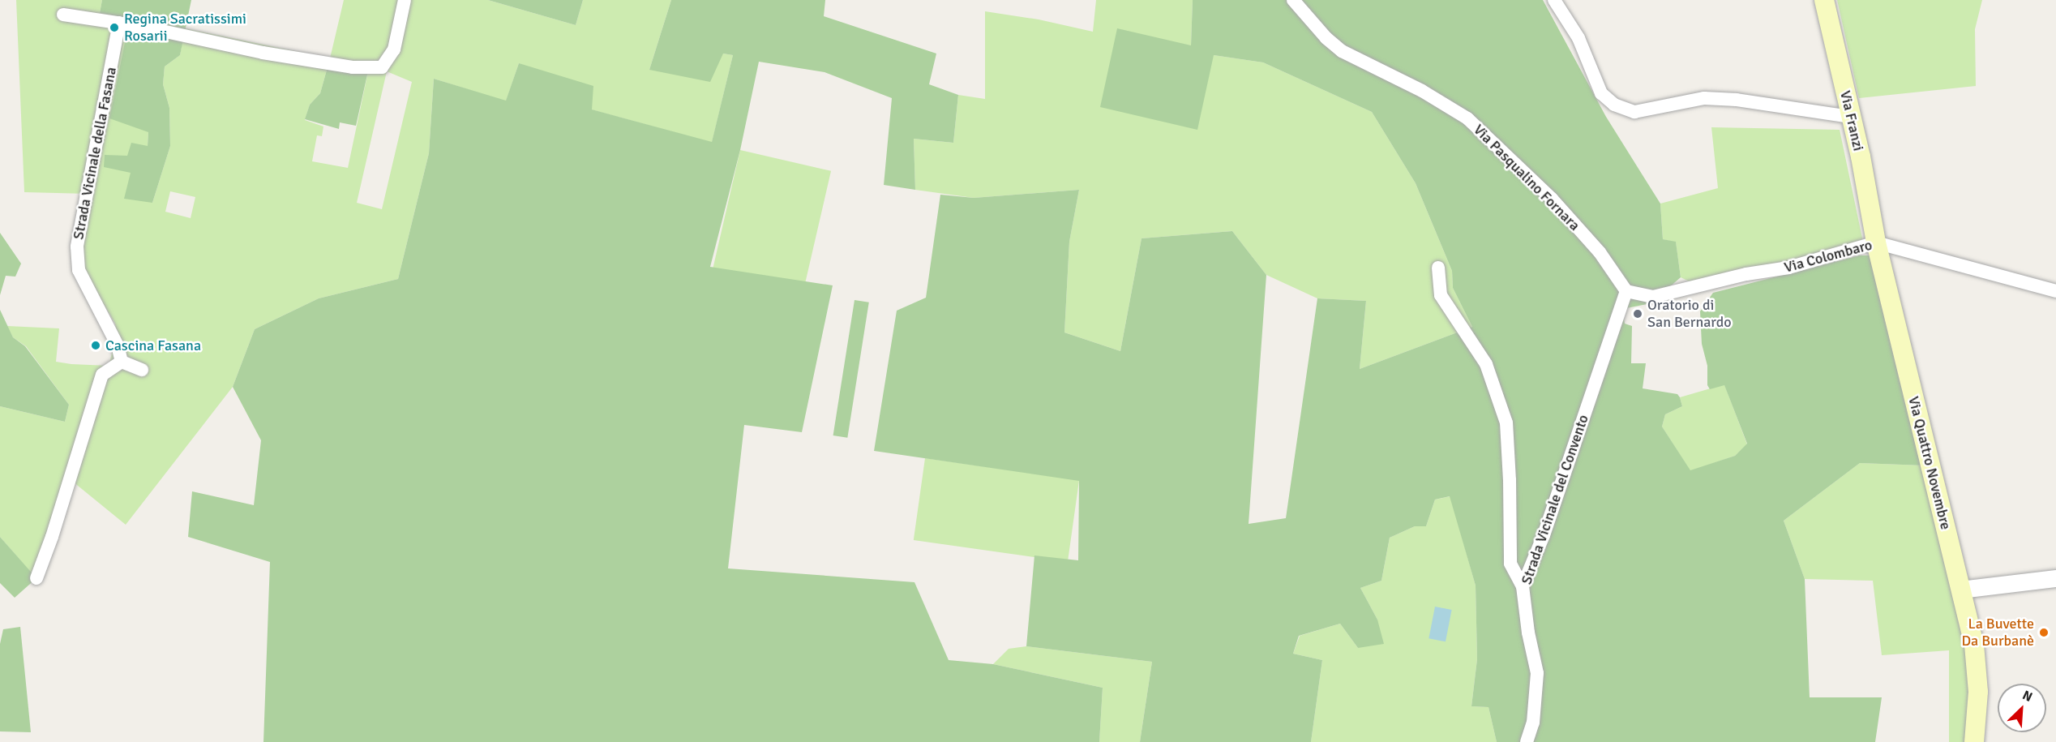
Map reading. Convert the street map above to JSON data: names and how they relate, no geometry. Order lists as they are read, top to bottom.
{
  "streets": {
    "main road": ["Via Franzi", "Via Quattro Novembre"],
    "street": [
      "Strada Vicinale della Fasana",
      "Via Pasqualino Fornara",
      "Via Colombaro",
      "Strada Vicinale del Convento"
    ]
  },
  "crossings": [
    ["Via Franzi", "Via Colombaro"],
    ["Via Franzi", "Via Quattro Novembre"],
    ["Via Pasqualino Fornara", "Via Colombaro"],
    ["Via Pasqualino Fornara", "Strada Vicinale del Convento"],
    ["Via Colombaro", "Via Quattro Novembre"],
    ["Via Colombaro", "Strada Vicinale del Convento"]
  ],
  "places": [
    "Regina Sacratissimi Rosarii",
    "Oratorio di San Bernardo",
    "Cascina Fasana",
    "La Buvette Da Burbanè"
  ],
  "north": "top right"
}
